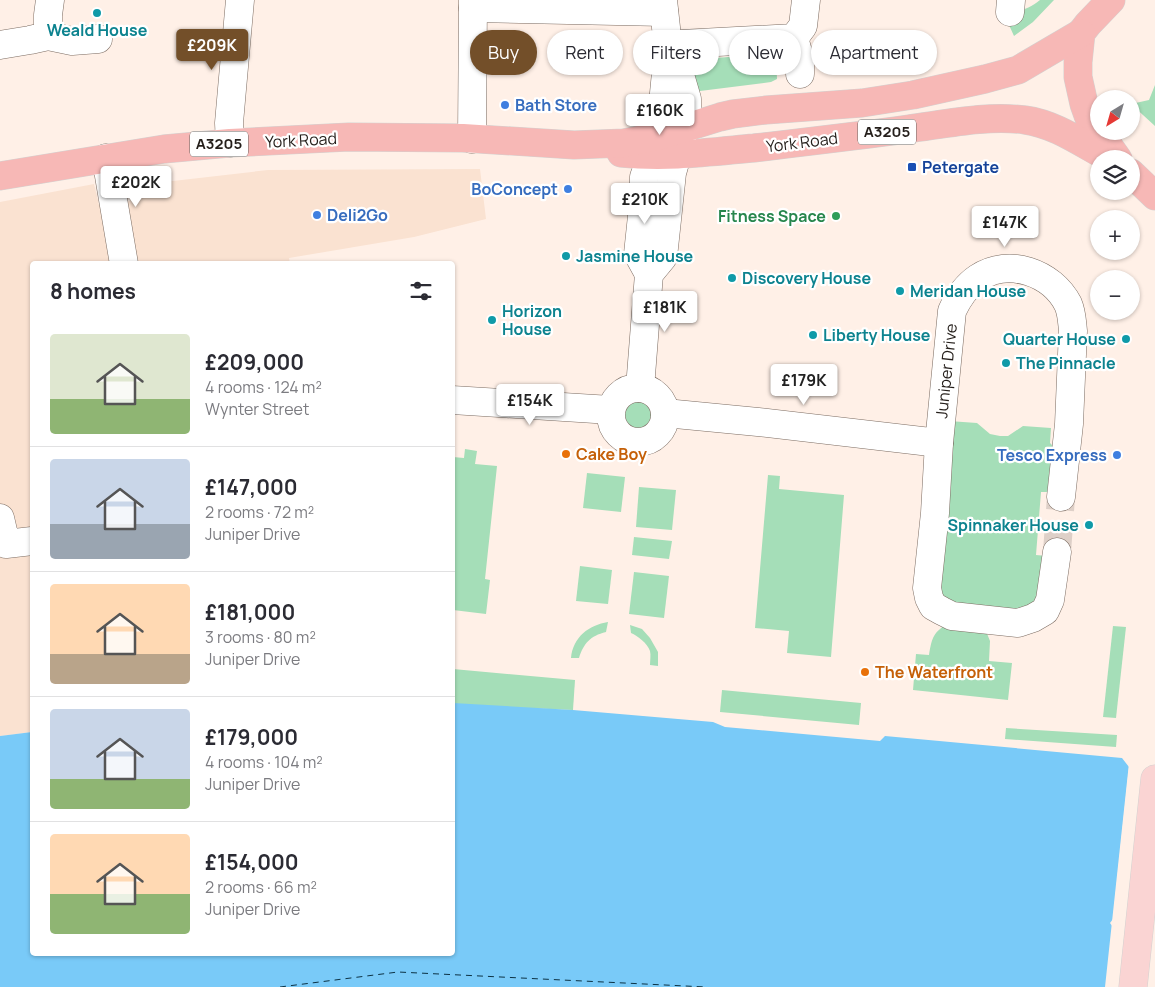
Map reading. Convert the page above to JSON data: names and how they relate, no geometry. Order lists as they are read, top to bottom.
{
  "streets": {
    "highway": ["A3205", "York Road"],
    "street": ["Juniper Drive"]
  },
  "places": {
    "other": [
      "Weald House",
      "Bath Store",
      "BoConcept",
      "Deli2Go",
      "Fitness Space",
      "Jasmine House",
      "Discovery House",
      "Meridan House",
      "Horizon House",
      "Liberty House",
      "Quarter House",
      "The Pinnacle",
      "Cake Boy",
      "Tesco Express",
      "Spinnaker House",
      "The Waterfront"
    ],
    "transit": ["Petergate"]
  },
  "north": "bottom left",
  "page": {
    "price": [
      "£209K",
      "£160K",
      "£202K",
      "£210K",
      "£147K",
      "£181K",
      "£179K",
      "£154K"
    ],
    "chip": [
      "Buy",
      "Rent",
      "Filters",
      "New",
      "Apartment"
    ],
    "map_buttons": ["+", "−"],
    "heading": "8 homes",
    "list": [
      {
        "name": "£209,000",
        "note": "4 rooms · 124 m² · Wynter Street"
      },
      {
        "name": "£147,000",
        "note": "2 rooms · 72 m² · Juniper Drive"
      },
      {
        "name": "£181,000",
        "note": "3 rooms · 80 m² · Juniper Drive"
      },
      {
        "name": "£179,000",
        "note": "4 rooms · 104 m² · Juniper Drive"
      },
      {
        "name": "£154,000",
        "note": "2 rooms · 66 m² · Juniper Drive"
      }
    ]
  }
}
